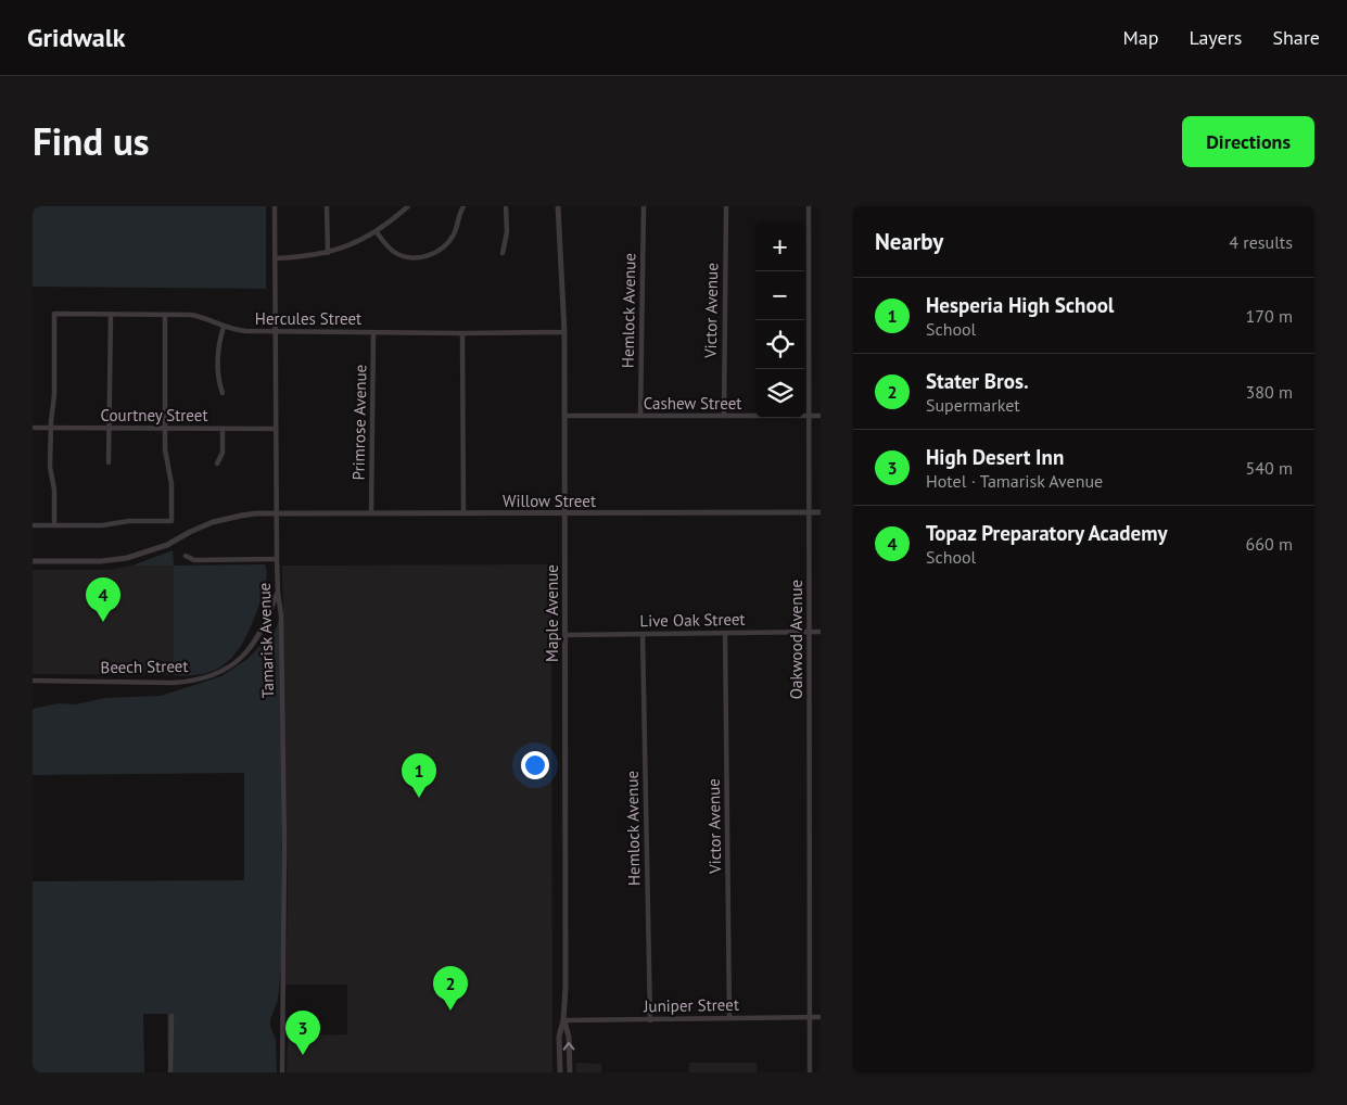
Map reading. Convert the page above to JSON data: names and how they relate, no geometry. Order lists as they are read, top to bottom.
{
  "streets": {
    "street": [
      "Hemlock Avenue",
      "Victor Avenue",
      "Hercules Street",
      "Cashew Street",
      "Courtney Street",
      "Primrose Avenue",
      "Willow Street",
      "Maple Avenue",
      "Live Oak Street",
      "Oakwood Avenue",
      "Tamarisk Avenue",
      "Beech Street",
      "Juniper Street"
    ]
  },
  "crossings": [
    ["Hemlock Avenue", "Cashew Street"],
    ["Hemlock Avenue", "Live Oak Street"],
    ["Hemlock Avenue", "Juniper Street"],
    ["Victor Avenue", "Cashew Street"],
    ["Victor Avenue", "Live Oak Street"],
    ["Victor Avenue", "Juniper Street"],
    ["Hercules Street", "Courtney Street"],
    ["Hercules Street", "Primrose Avenue"],
    ["Hercules Street", "Maple Avenue"],
    ["Hercules Street", "Tamarisk Avenue"],
    ["Cashew Street", "Maple Avenue"],
    ["Cashew Street", "Oakwood Avenue"],
    ["Courtney Street", "Tamarisk Avenue"],
    ["Primrose Avenue", "Willow Street"],
    ["Willow Street", "Maple Avenue"],
    ["Willow Street", "Oakwood Avenue"],
    ["Willow Street", "Tamarisk Avenue"],
    ["Maple Avenue", "Live Oak Street"],
    ["Maple Avenue", "Juniper Street"],
    ["Live Oak Street", "Oakwood Avenue"],
    ["Oakwood Avenue", "Juniper Street"],
    ["Tamarisk Avenue", "Beech Street"]
  ],
  "page": {
    "header": "Gridwalk",
    "nav": ["Map", "Layers", "Share"],
    "title": "Find us",
    "buttons": "Directions",
    "heading": ["Nearby", "4 results"],
    "map_buttons": ["+", "−"],
    "list": [
      {
        "mark": "1",
        "name": "Hesperia High School",
        "note": "School",
        "value": "170 m"
      },
      {
        "mark": "2",
        "name": "Stater Bros.",
        "note": "Supermarket",
        "value": "380 m"
      },
      {
        "mark": "3",
        "name": "High Desert Inn",
        "note": "Hotel · Tamarisk Avenue",
        "value": "540 m"
      },
      {
        "mark": "4",
        "name": "Topaz Preparatory Academy",
        "note": "School",
        "value": "660 m"
      }
    ],
    "pins": [
      "4",
      "1",
      "2",
      "3"
    ]
  }
}
